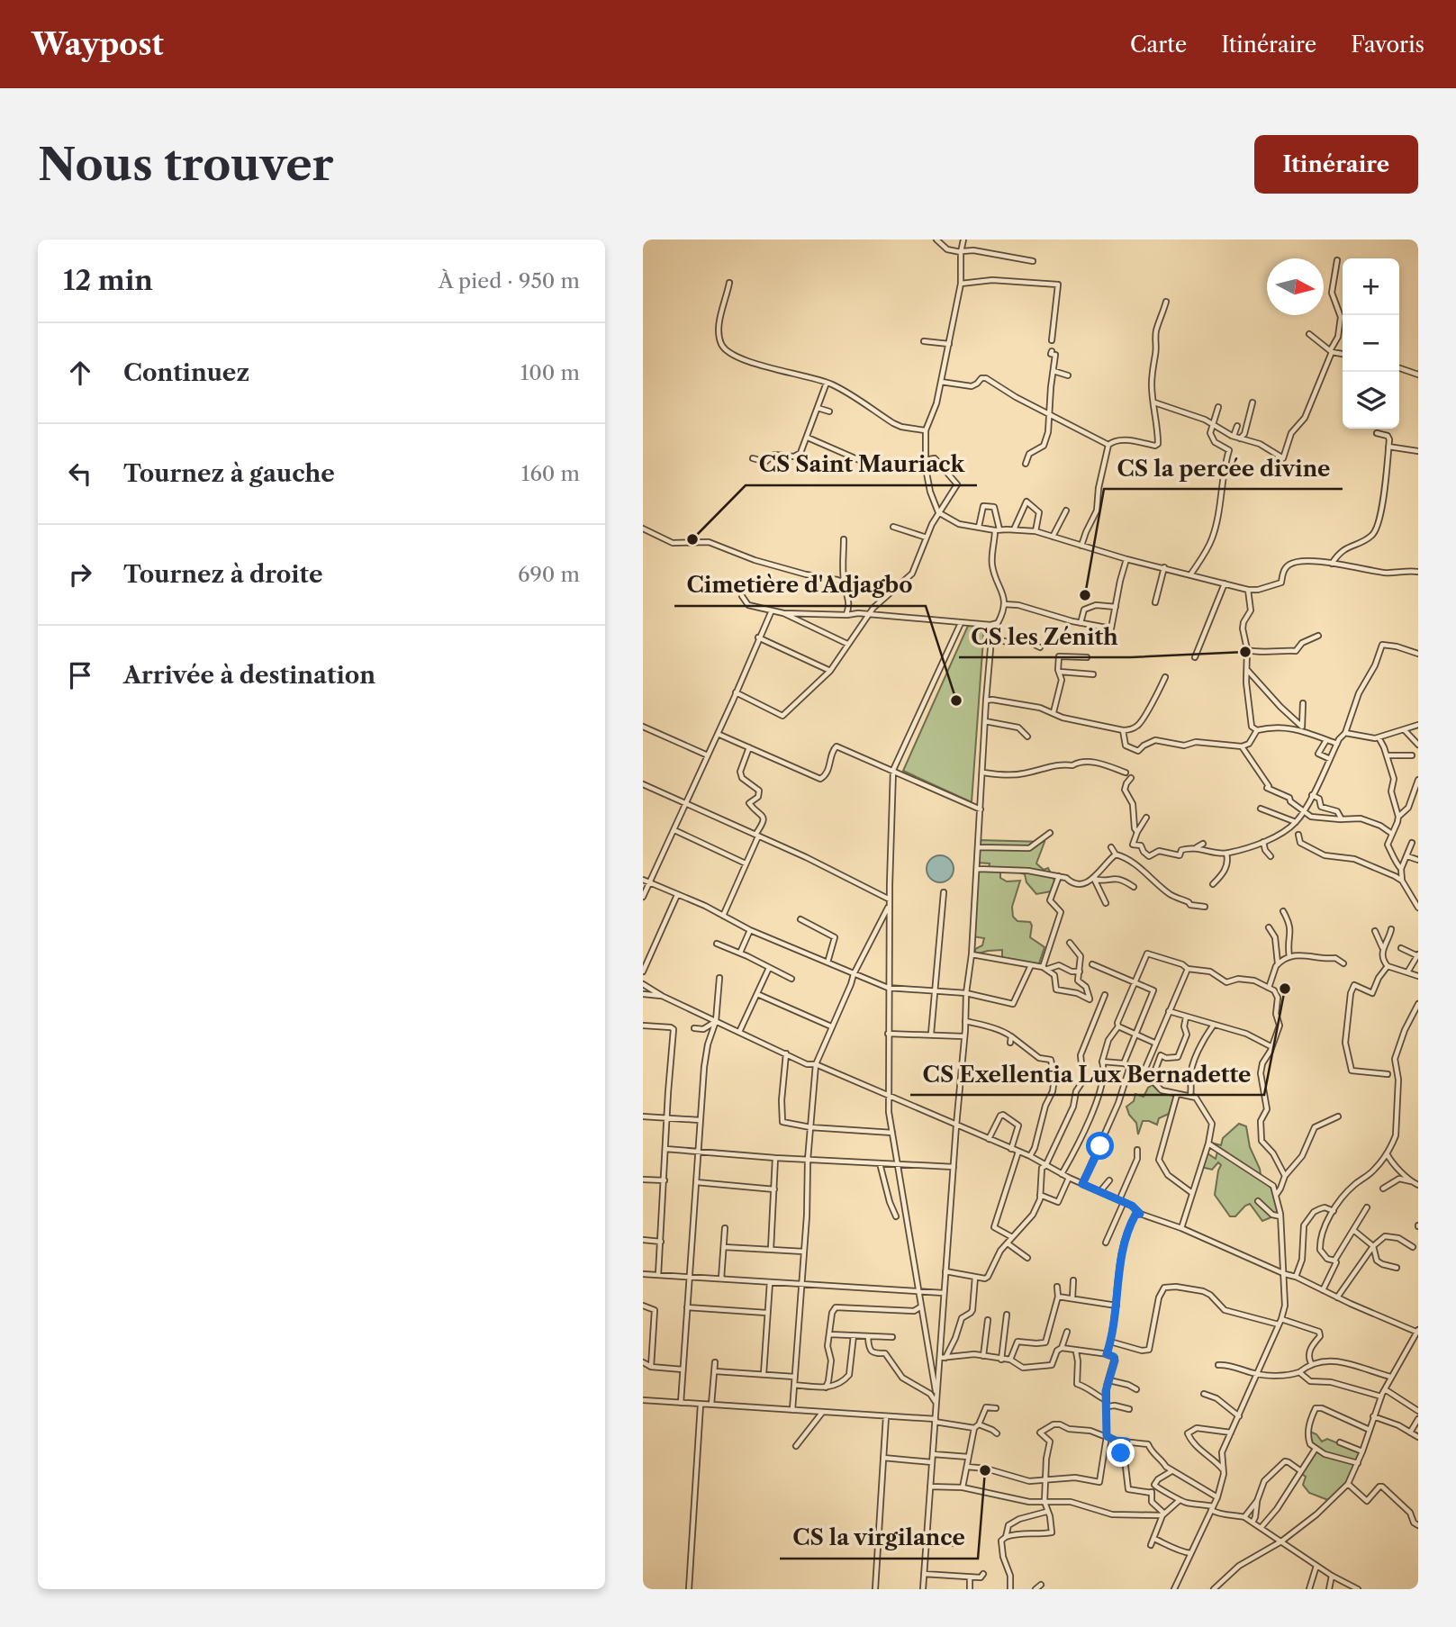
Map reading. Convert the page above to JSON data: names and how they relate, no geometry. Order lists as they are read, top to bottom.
{
  "places": [
    "CS Saint Mauriack",
    "CS la percée divine",
    "CS les Zénith",
    "Cimetière d'Adjagbo",
    "CS Exellentia Lux Bernadette",
    "CS la virgilance"
  ],
  "north": "right",
  "page": {
    "header": "Waypost",
    "nav": ["Carte", "Itinéraire", "Favoris"],
    "buttons": "Itinéraire",
    "title": "Nous trouver",
    "heading": ["12 min", "À pied · 950 m"],
    "map_buttons": ["+", "−"],
    "list": [
      ["Continuez", "100 m"],
      ["Tournez à gauche", "160 m"],
      ["Tournez à droite", "690 m"],
      "Arrivée à destination"
    ]
  }
}
